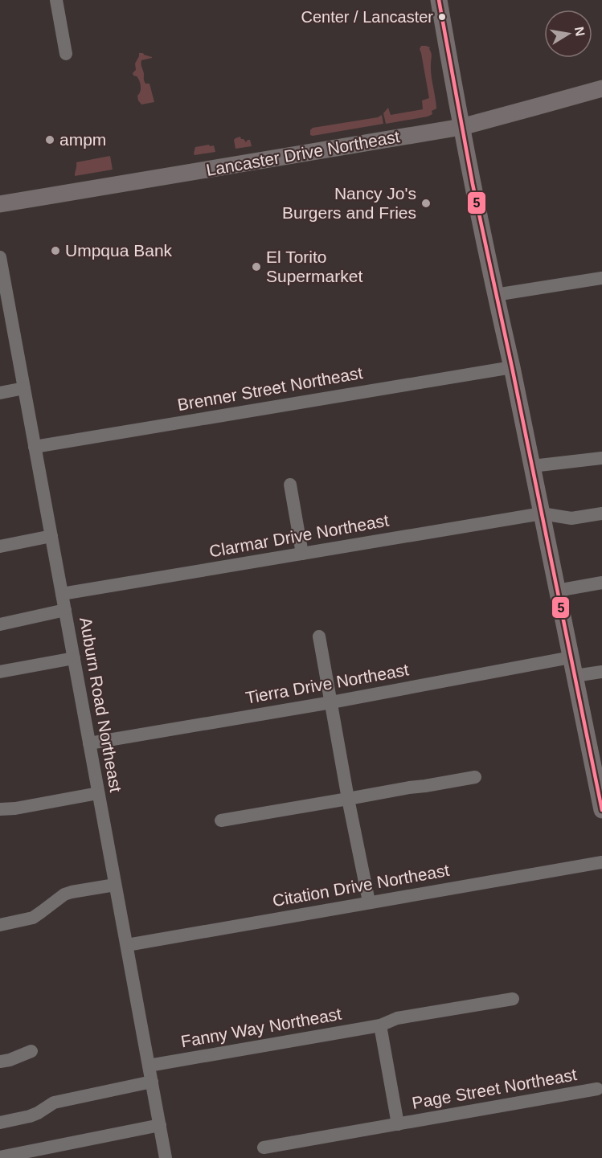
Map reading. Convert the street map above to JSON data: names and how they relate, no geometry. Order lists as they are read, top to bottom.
{
  "streets": {
    "main road": ["Lancaster Drive Northeast"],
    "street": [
      "Brenner Street Northeast",
      "Clarmar Drive Northeast",
      "Tierra Drive Northeast",
      "Auburn Road Northeast",
      "Citation Drive Northeast",
      "Fanny Way Northeast",
      "Page Street Northeast"
    ]
  },
  "crossings": [
    ["Brenner Street Northeast", "Auburn Road Northeast"],
    ["Clarmar Drive Northeast", "Auburn Road Northeast"],
    ["Tierra Drive Northeast", "Auburn Road Northeast"],
    ["Auburn Road Northeast", "Citation Drive Northeast"],
    ["Auburn Road Northeast", "Fanny Way Northeast"]
  ],
  "places": [
    "Center / Lancaster",
    "ampm",
    "Nancy Jo's Burgers and Fries",
    "Umpqua Bank",
    "El Torito Supermarket"
  ],
  "lines": ["transit line 5"],
  "north": "right"
}
